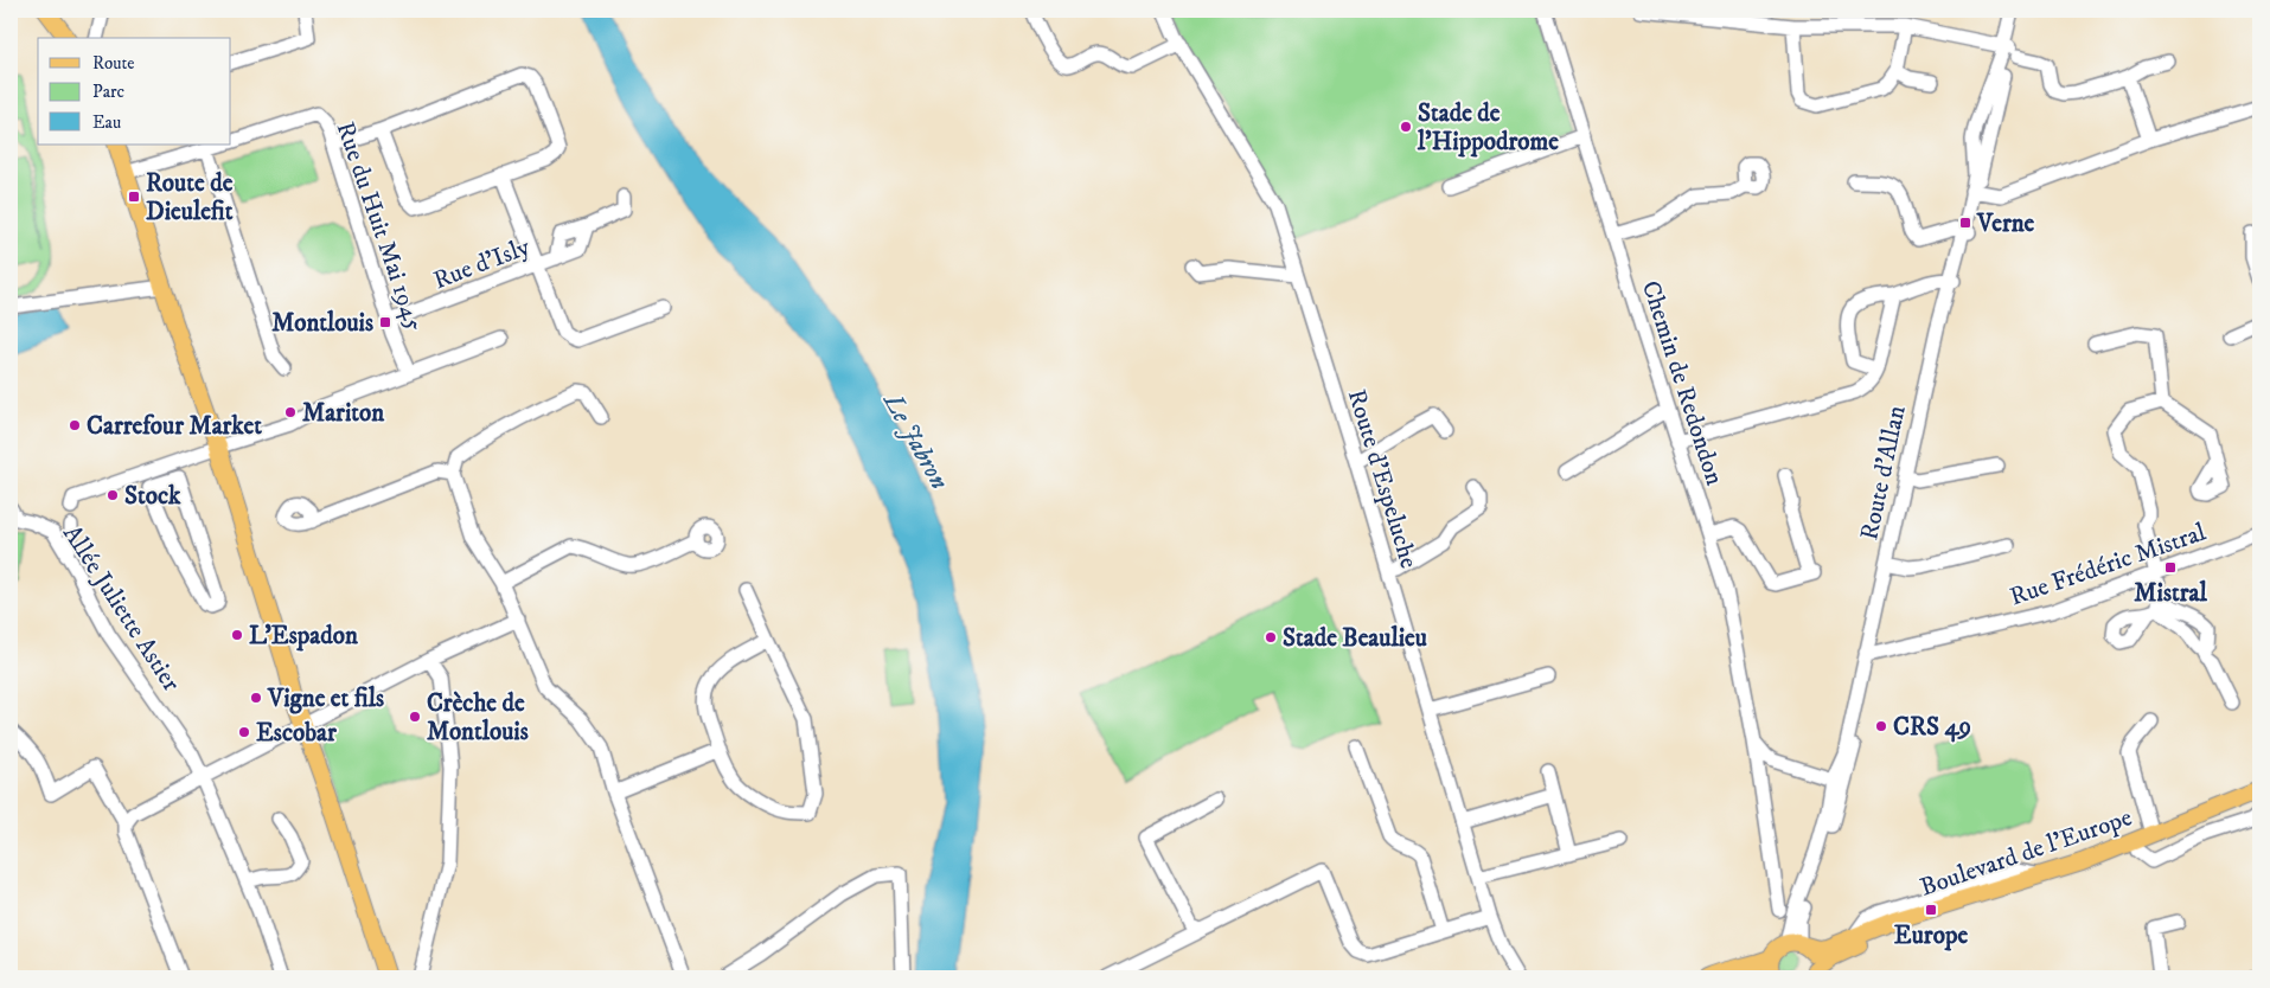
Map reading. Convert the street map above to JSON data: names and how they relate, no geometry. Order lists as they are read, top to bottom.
{
  "streets": {
    "main road": ["Boulevard de l'Europe"],
    "street": [
      "Rue du Huit Mai 1945",
      "Rue d'Isly",
      "Chemin de Redondon",
      "Route d'Allan",
      "Route d'Espeluche",
      "Rue Frédéric Mistral",
      "Allée Juliette Astier"
    ]
  },
  "crossings": [
    ["Rue du Huit Mai 1945", "Rue d'Isly"],
    ["Route d'Allan", "Rue Frédéric Mistral"],
    ["Route d'Allan", "Boulevard de l'Europe"]
  ],
  "water": ["Le Jabron"],
  "places": {
    "other": [
      "Stade de l'Hippodrome",
      "Mariton",
      "Carrefour Market",
      "Stock",
      "L'Espadon",
      "Stade Beaulieu",
      "Vigne et fils",
      "Crèche de Montlouis",
      "CRS 49",
      "Escobar"
    ],
    "transit": [
      "Route de Dieulefit",
      "Verne",
      "Montlouis",
      "Mistral",
      "Europe"
    ]
  },
  "legend": ["Route", "Parc", "Eau"]
}
